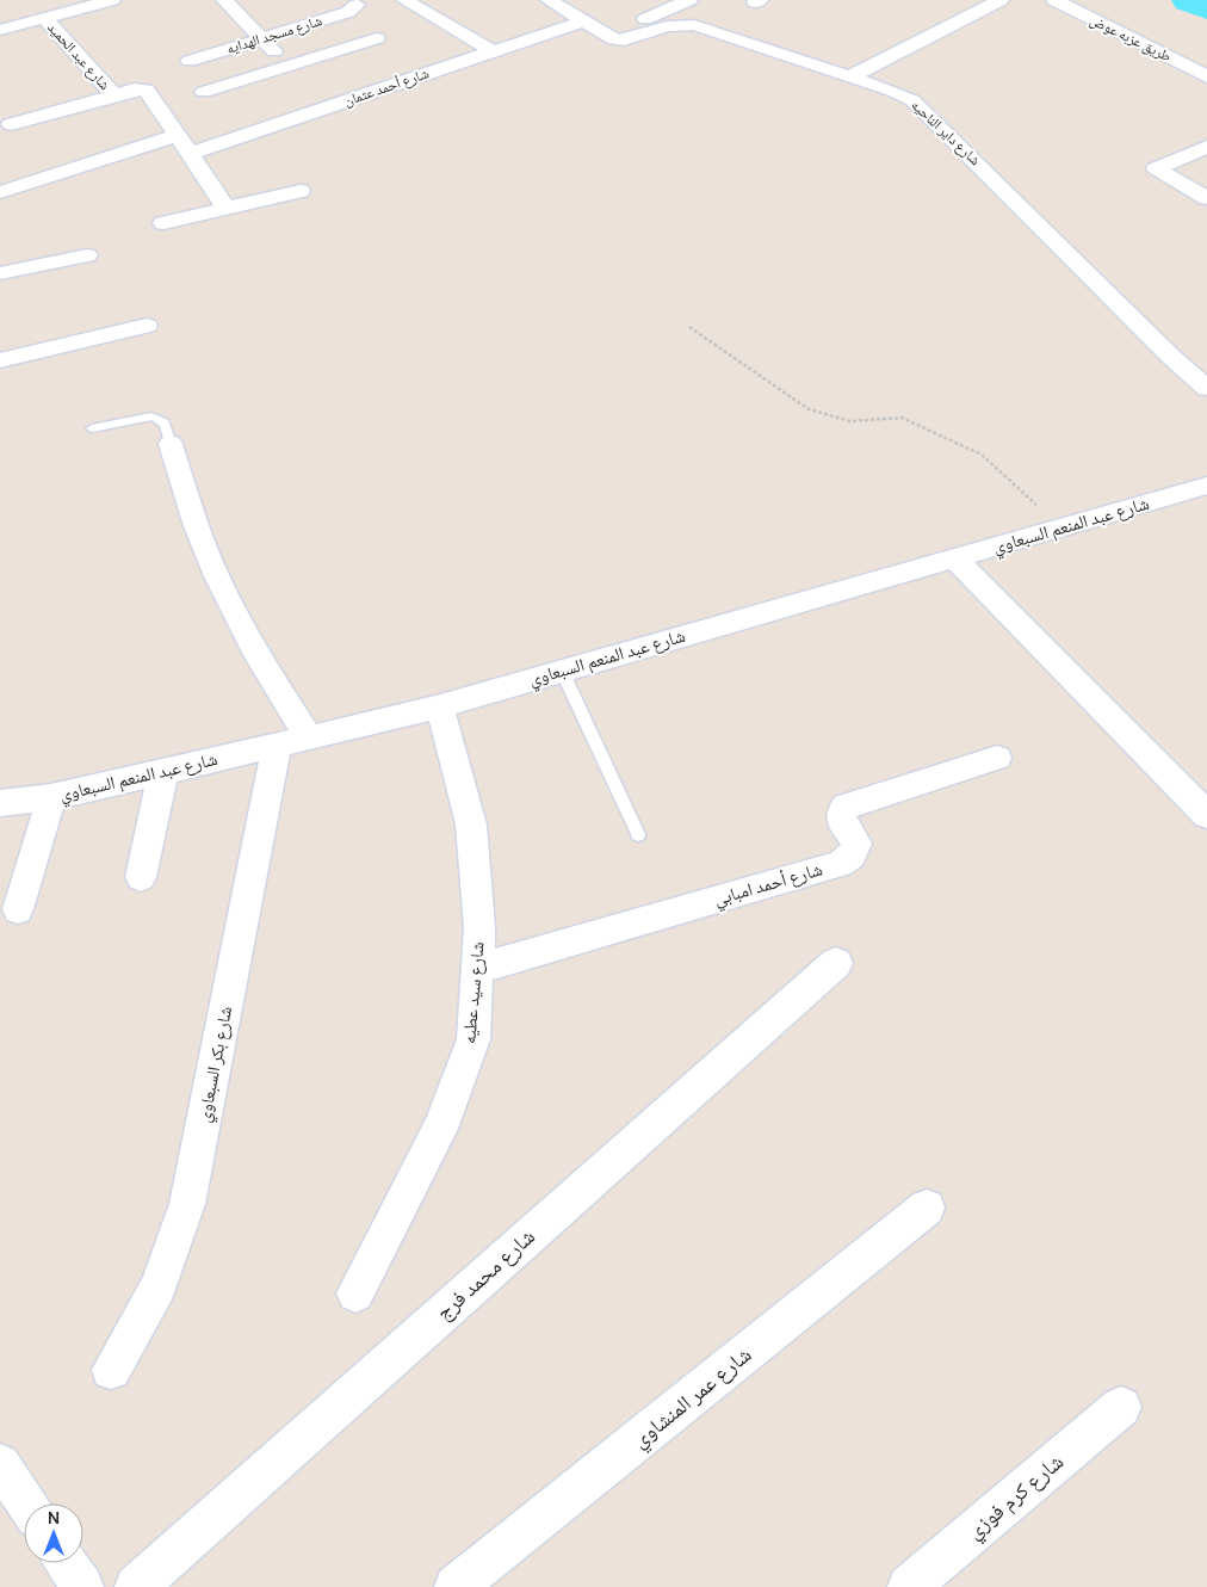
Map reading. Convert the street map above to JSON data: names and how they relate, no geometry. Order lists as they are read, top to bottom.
{
  "streets": {
    "street": [
      "شارع مسجد الهدايه",
      "طريق عزبه عوض",
      "شارع عبد الحميد",
      "شارع أحمد عثمان",
      "شارع داير الناحيه",
      "شارع عبد المنعم السبعاوي",
      "شارع أحمد امبابي",
      "شارع سيد عطيه",
      "شارع بكر السبعاوي",
      "شارع محمد فرج",
      "شارع عمر المنشاوي",
      "شارع كرم فوزي"
    ]
  },
  "crossings": [
    ["شارع أحمد عثمان", "شارع داير الناحيه"],
    ["شارع عبد المنعم السبعاوي", "شارع سيد عطيه"],
    ["شارع عبد المنعم السبعاوي", "شارع بكر السبعاوي"],
    ["شارع أحمد امبابي", "شارع سيد عطيه"]
  ],
  "north": "top"
}
